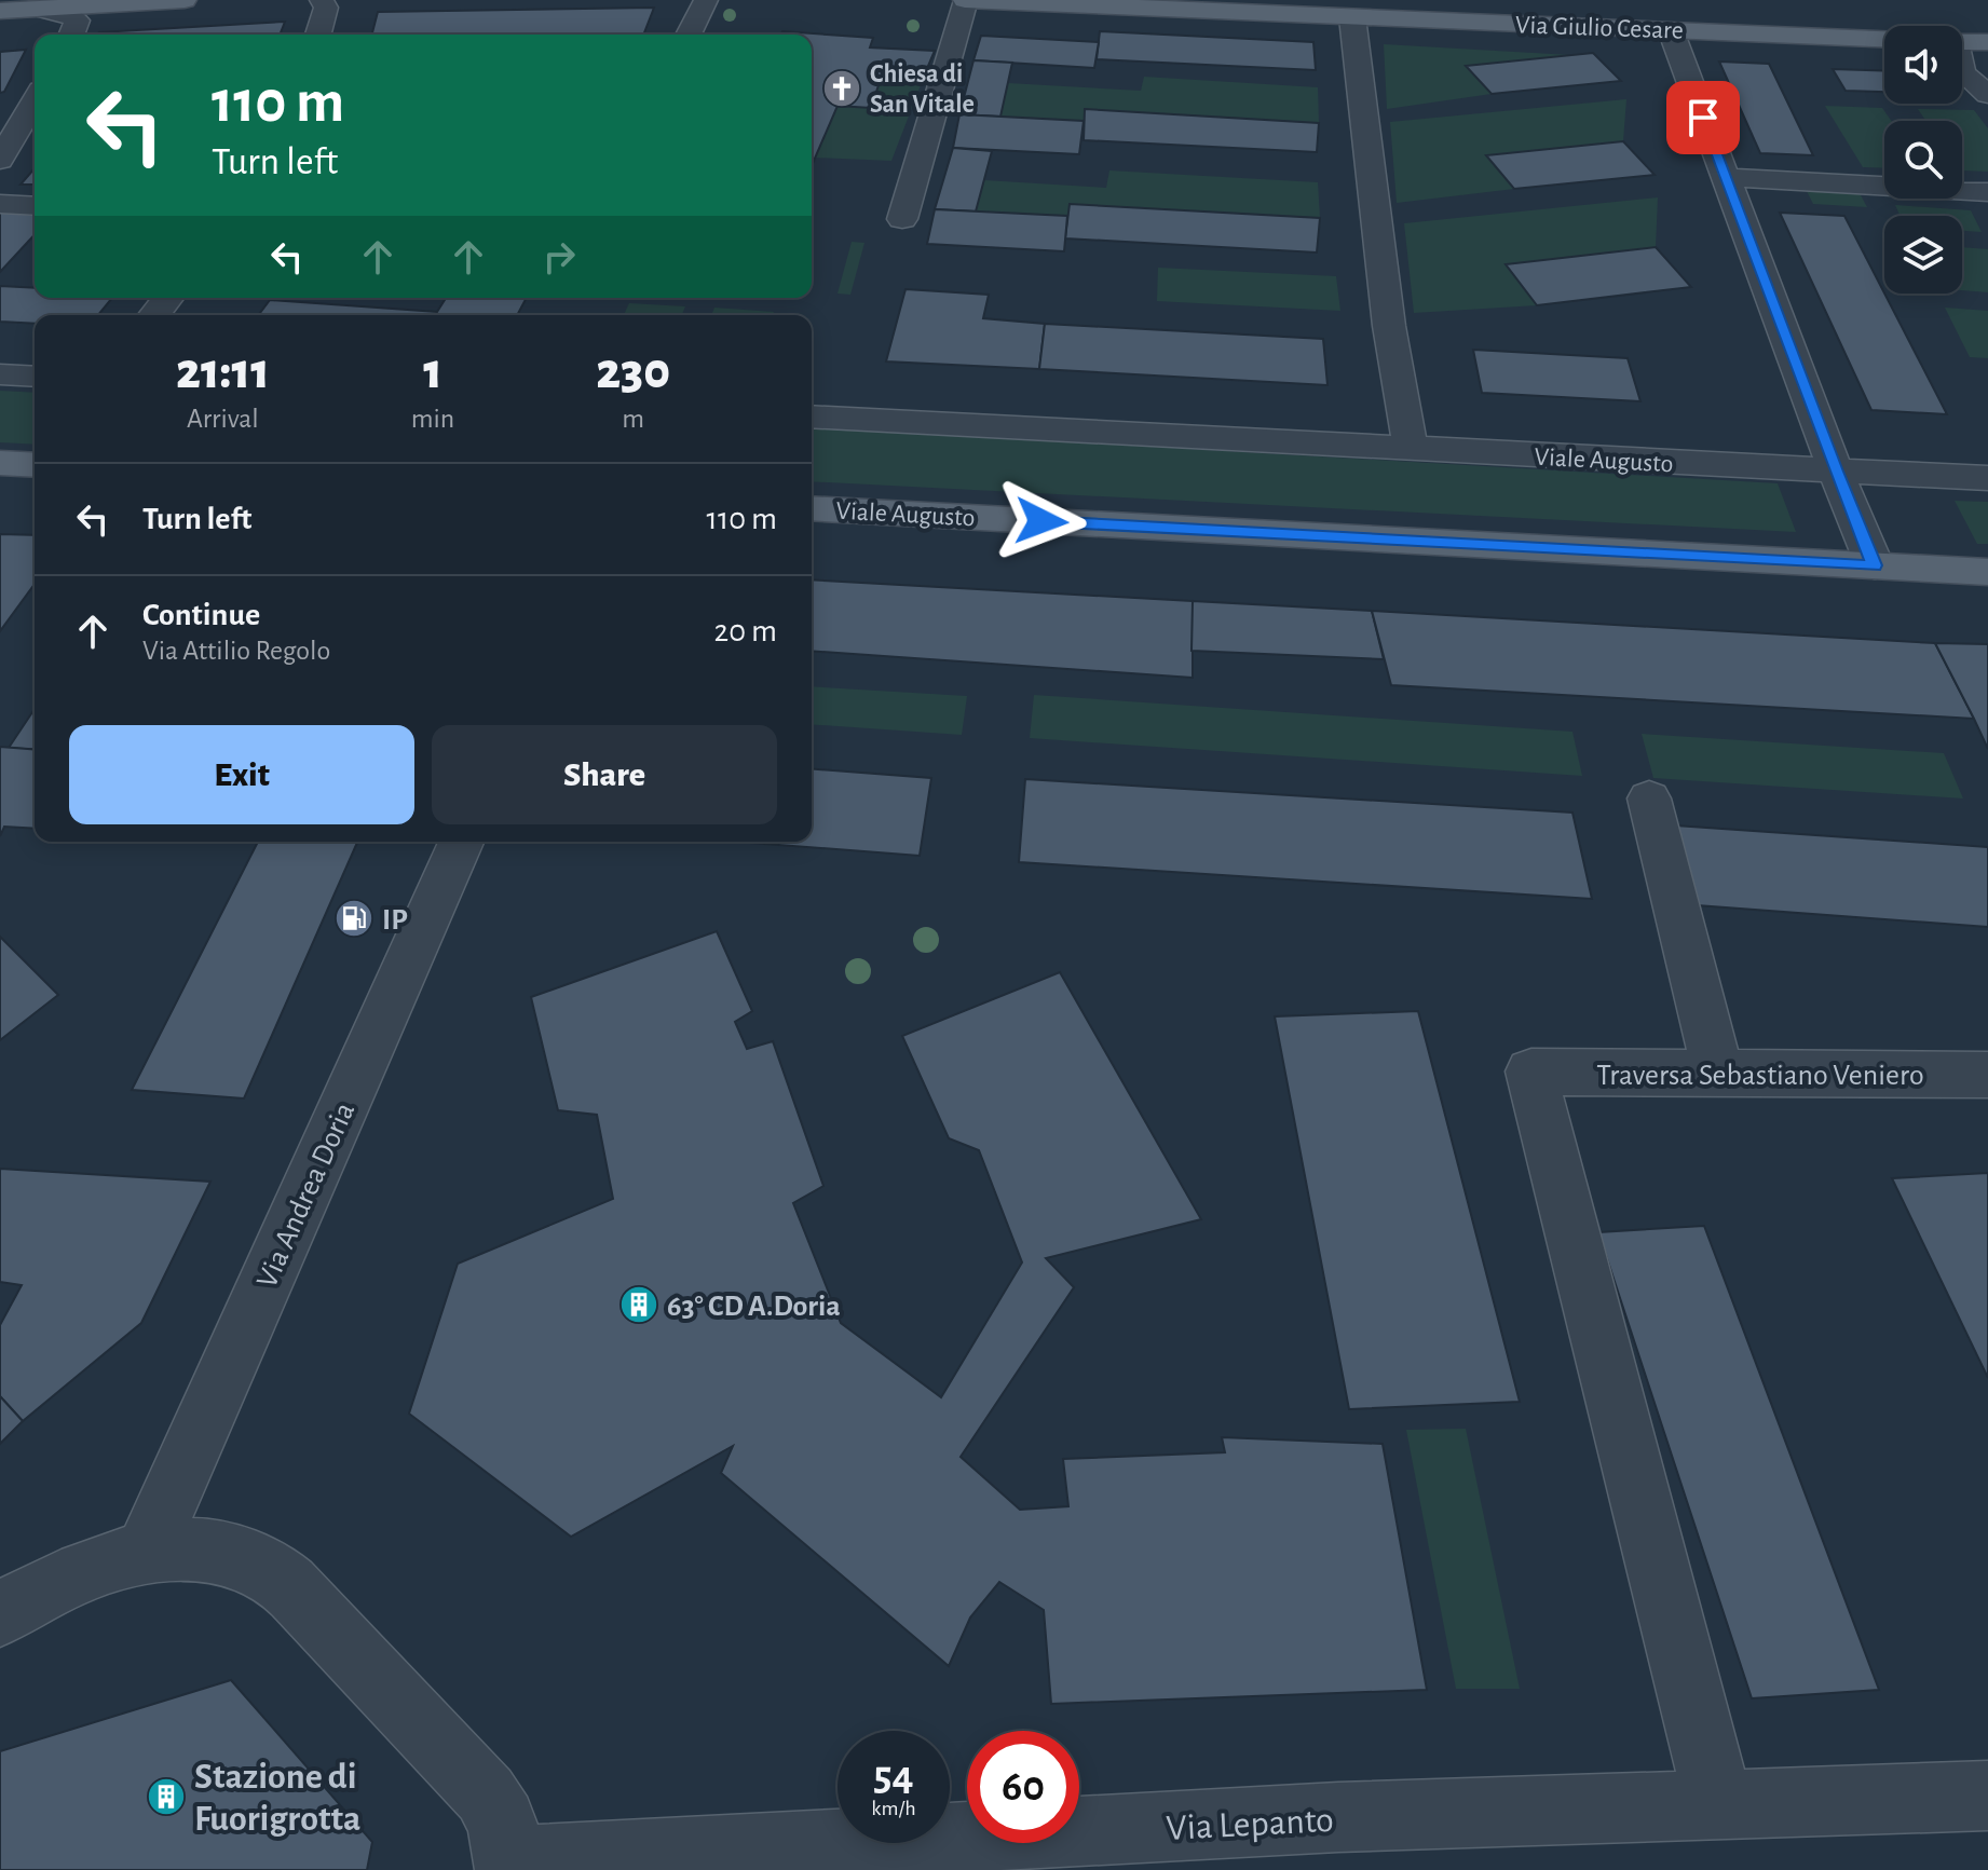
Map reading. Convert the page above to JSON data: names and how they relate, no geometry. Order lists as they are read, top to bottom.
{
  "streets": {
    "main road": ["Via Giulio Cesare", "Viale Augusto"],
    "street": ["Traversa Sebastiano Veniero", "Via Andrea Doria", "Via Lepanto"]
  },
  "crossings": [
    ["Traversa Sebastiano Veniero", "Via Lepanto"]
  ],
  "places": {
    "church": ["Chiesa di San Vitale"],
    "fuel station": ["IP"],
    "building": ["63° CD A.Doria", "Stazione di Fuorigrotta"]
  },
  "page": {
    "turn": ["110 m", "Turn left"],
    "eta": [
      "21:11",
      "Arrival",
      "1",
      "min",
      "230",
      "m"
    ],
    "list": [
      {
        "name": "Turn left",
        "value": "110 m"
      },
      {
        "name": "Continue",
        "note": "Via Attilio Regolo",
        "value": "20 m"
      }
    ],
    "buttons": ["Exit", "Share"],
    "speed": "54 km/h",
    "limit": "60"
  }
}
